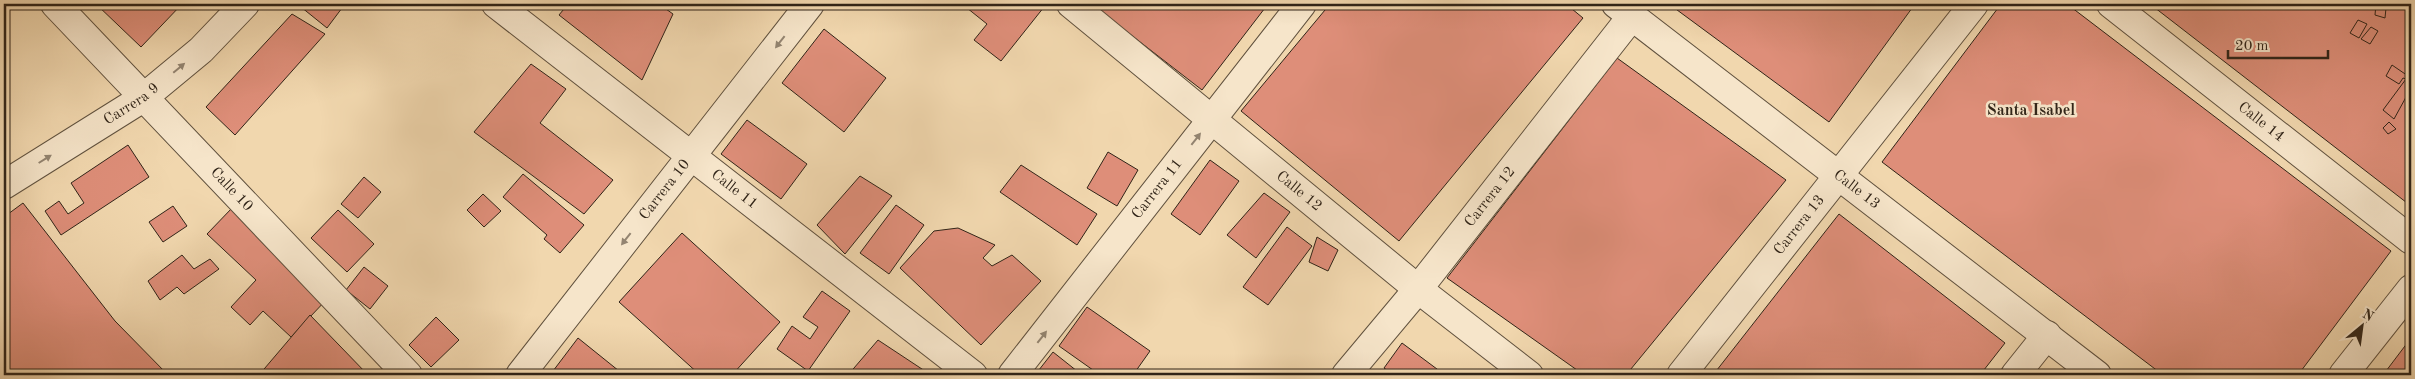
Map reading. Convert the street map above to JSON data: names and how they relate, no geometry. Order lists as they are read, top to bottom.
{
  "streets": {
    "street": [
      "Carrera 9",
      "Calle 14",
      "Calle 13",
      "Carrera 10",
      "Carrera 11",
      "Calle 10",
      "Calle 11",
      "Calle 12",
      "Carrera 12",
      "Carrera 13"
    ]
  },
  "crossings": [
    ["Carrera 9", "Calle 10"],
    ["Calle 13", "Carrera 12"],
    ["Calle 13", "Carrera 13"],
    ["Carrera 10", "Calle 11"],
    ["Carrera 11", "Calle 12"],
    ["Calle 12", "Carrera 12"]
  ],
  "one_way": ["Carrera 9", "Carrera 10", "Carrera 11"],
  "districts": ["Santa Isabel"],
  "scale_bar": "20 m",
  "north": "top right"
}
